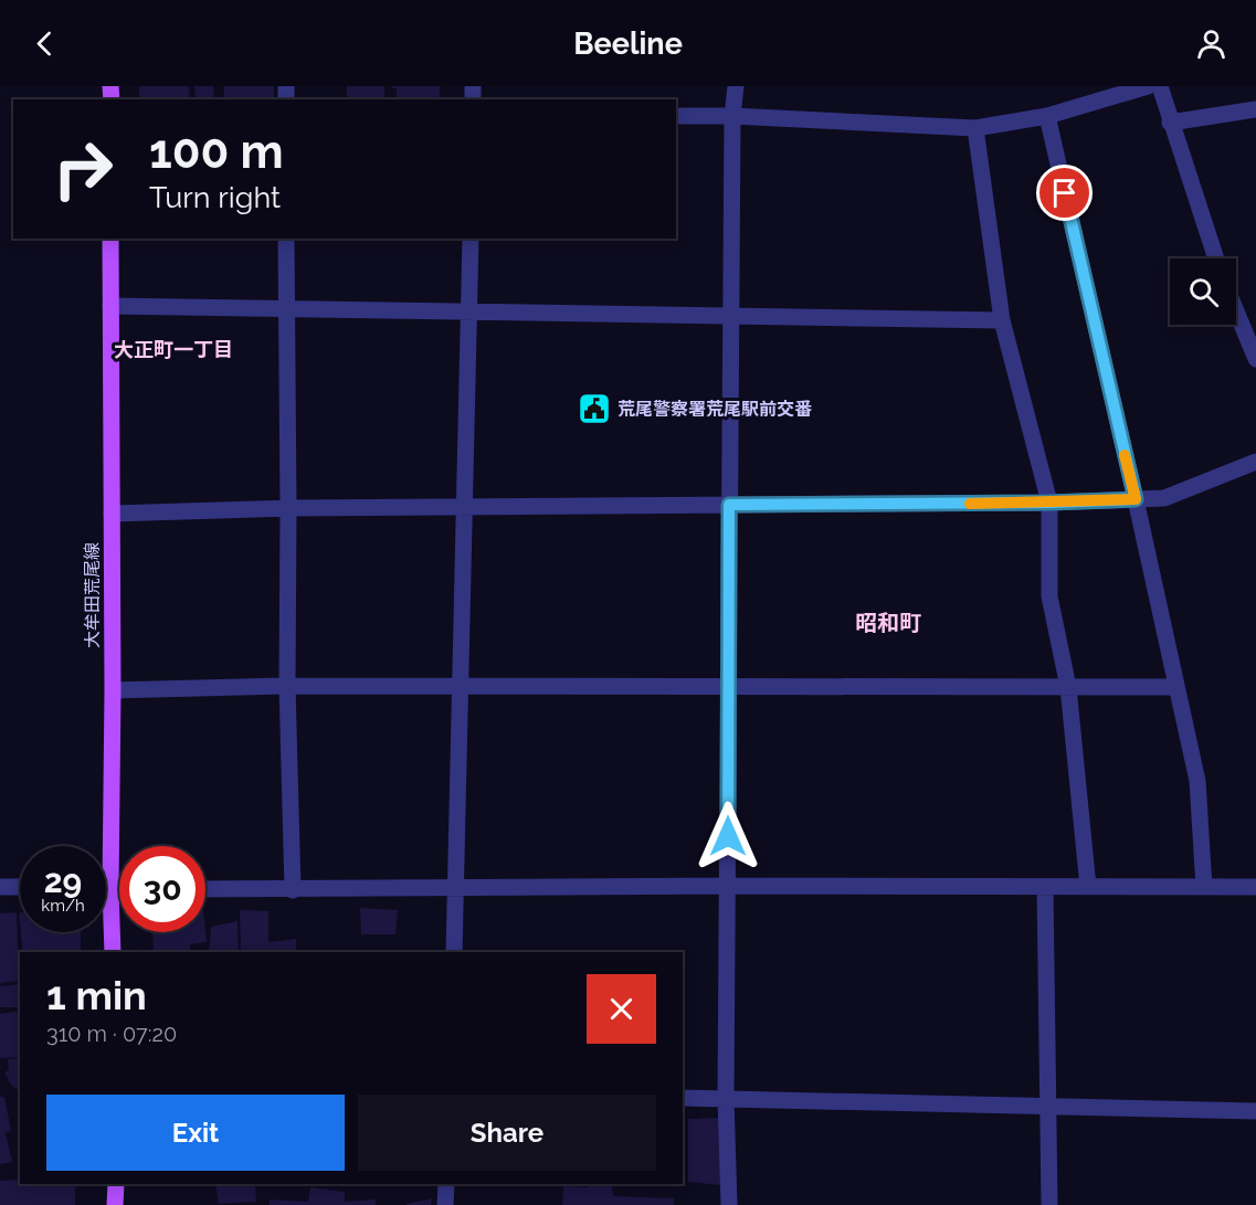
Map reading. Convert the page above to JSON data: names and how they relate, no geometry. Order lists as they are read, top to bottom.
{
  "streets": {
    "main road": ["大牟田荒尾線"]
  },
  "districts": ["大正町一丁目", "昭和町"],
  "places": {
    "public building": ["荒尾警察署荒尾駅前交番"]
  },
  "page": {
    "header": "Beeline",
    "turn": ["100 m", "Turn right"],
    "speed": "29 km/h",
    "limit": "30",
    "heading": ["1 min", "310 m · 07:20"],
    "buttons": ["Exit", "Share"]
  }
}
